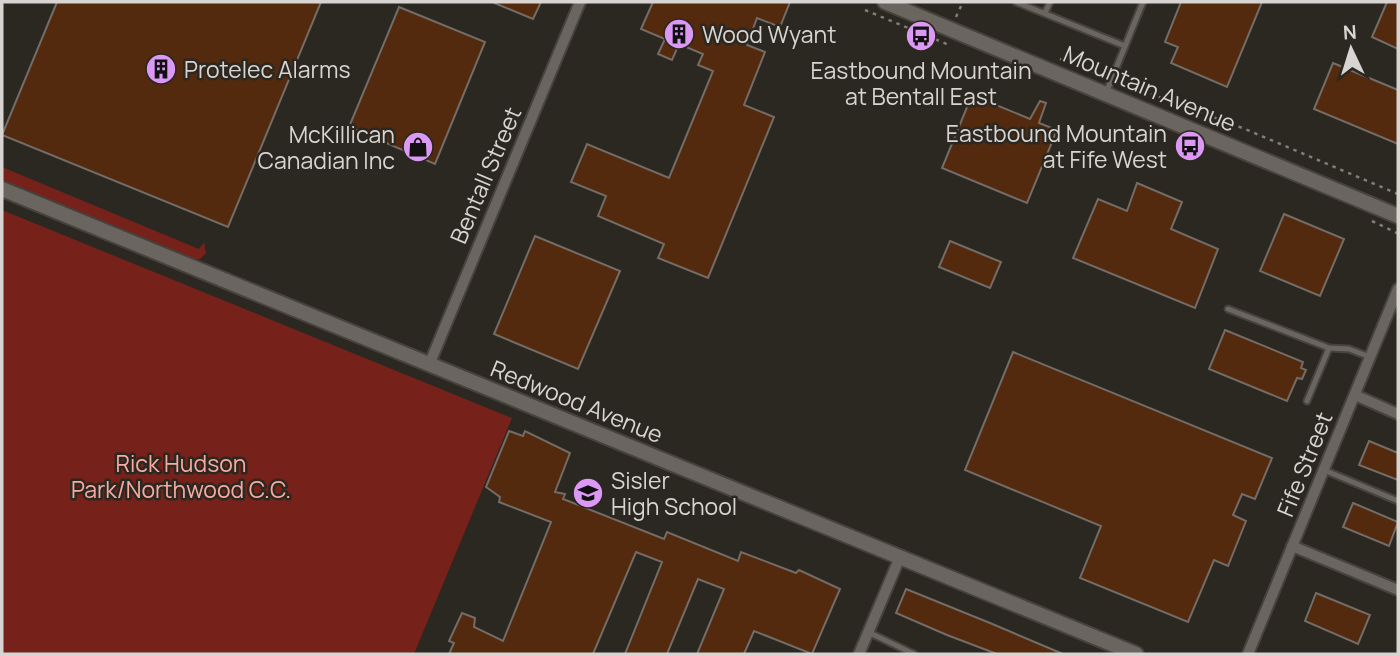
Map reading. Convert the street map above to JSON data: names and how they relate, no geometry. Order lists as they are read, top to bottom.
{
  "streets": {
    "street": [
      "Mountain Avenue",
      "Bentall Street",
      "Redwood Avenue",
      "Fife Street"
    ]
  },
  "crossings": [
    ["Bentall Street", "Redwood Avenue"]
  ],
  "parks": ["Rick Hudson Park/Northwood C.C."],
  "places": {
    "building": ["Wood Wyant", "Protelec Alarms"],
    "bus stop": ["Eastbound Mountain at Bentall East", "Eastbound Mountain at Fife West"],
    "shop": ["McKillican Canadian Inc"],
    "school or university": ["Sisler High School"]
  },
  "north": "top"
}
